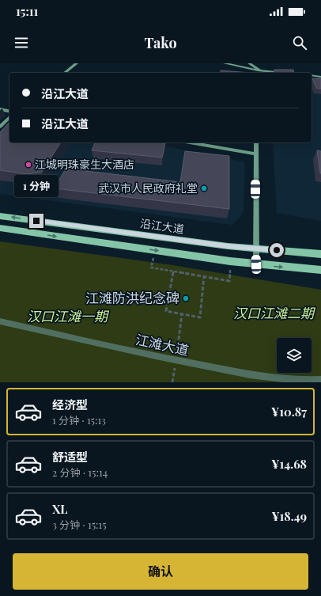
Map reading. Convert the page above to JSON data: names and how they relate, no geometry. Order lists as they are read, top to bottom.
{
  "streets": {
    "main road": ["沿江大道"],
    "lane": ["江滩大道"]
  },
  "parks": ["汉口江滩二期", "汉口江滩一期"],
  "places": ["江城明珠豪生大酒店", "武汉市人民政府礼堂", "江滩防洪纪念碑"],
  "page": {
    "status": "15:11",
    "header": "Tako",
    "banner": ["沿江大道", "沿江大道"],
    "bubble": "1 分钟",
    "list": [
      {
        "name": "经济型",
        "note": "1 分钟 · 15:13",
        "value": "¥10.87"
      },
      {
        "name": "舒适型",
        "note": "2 分钟 · 15:14",
        "value": "¥14.68"
      },
      {
        "name": "XL",
        "note": "3 分钟 · 15:15",
        "value": "¥18.49"
      }
    ],
    "buttons": "确认"
  }
}
